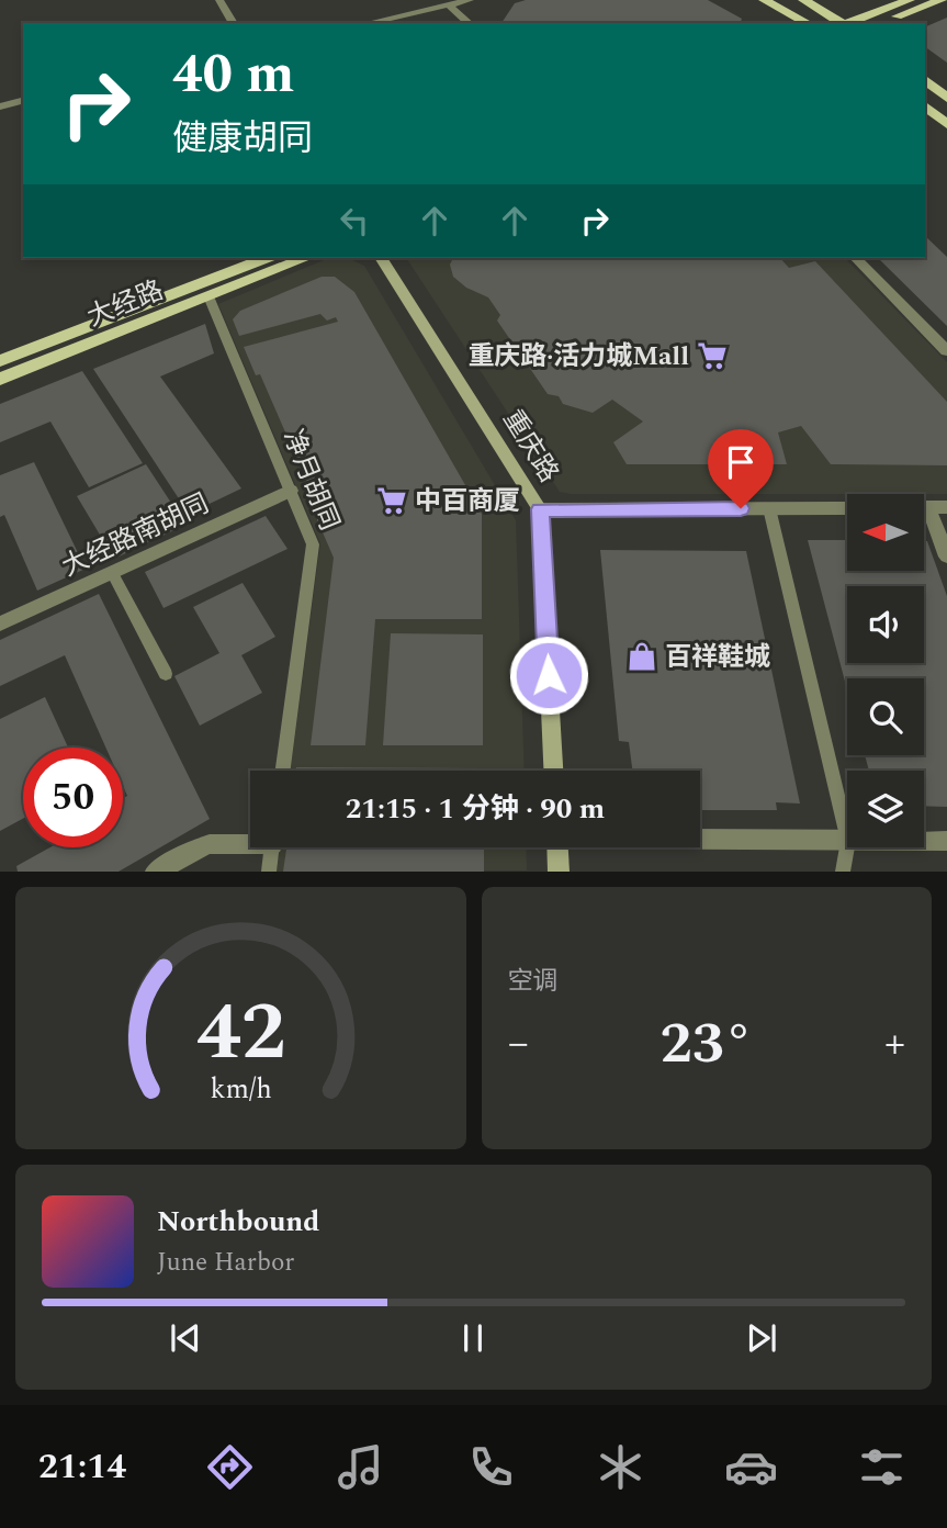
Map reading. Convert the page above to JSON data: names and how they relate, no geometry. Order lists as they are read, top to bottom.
{
  "streets": {
    "main road": ["大经路", "重庆路"],
    "street": ["大经路南胡同"],
    "lane": ["净月胡同"]
  },
  "crossings": [
    ["大经路", "净月胡同"],
    ["净月胡同", "大经路南胡同"]
  ],
  "places": {
    "supermarket": ["重庆路·活力城Mall", "中百商厦"],
    "shop": ["百祥鞋城"]
  },
  "north": "left",
  "page": {
    "turn": ["40 m", "健康胡同"],
    "limit": "50",
    "trip": "21:15 · 1 分钟 · 90 m",
    "tile": "空调",
    "heat": ["−", "23°", "+"],
    "song": ["Northbound", "June Harbor"],
    "tabs": "21:14",
    "gauge": ["42", "km/h"]
  }
}
